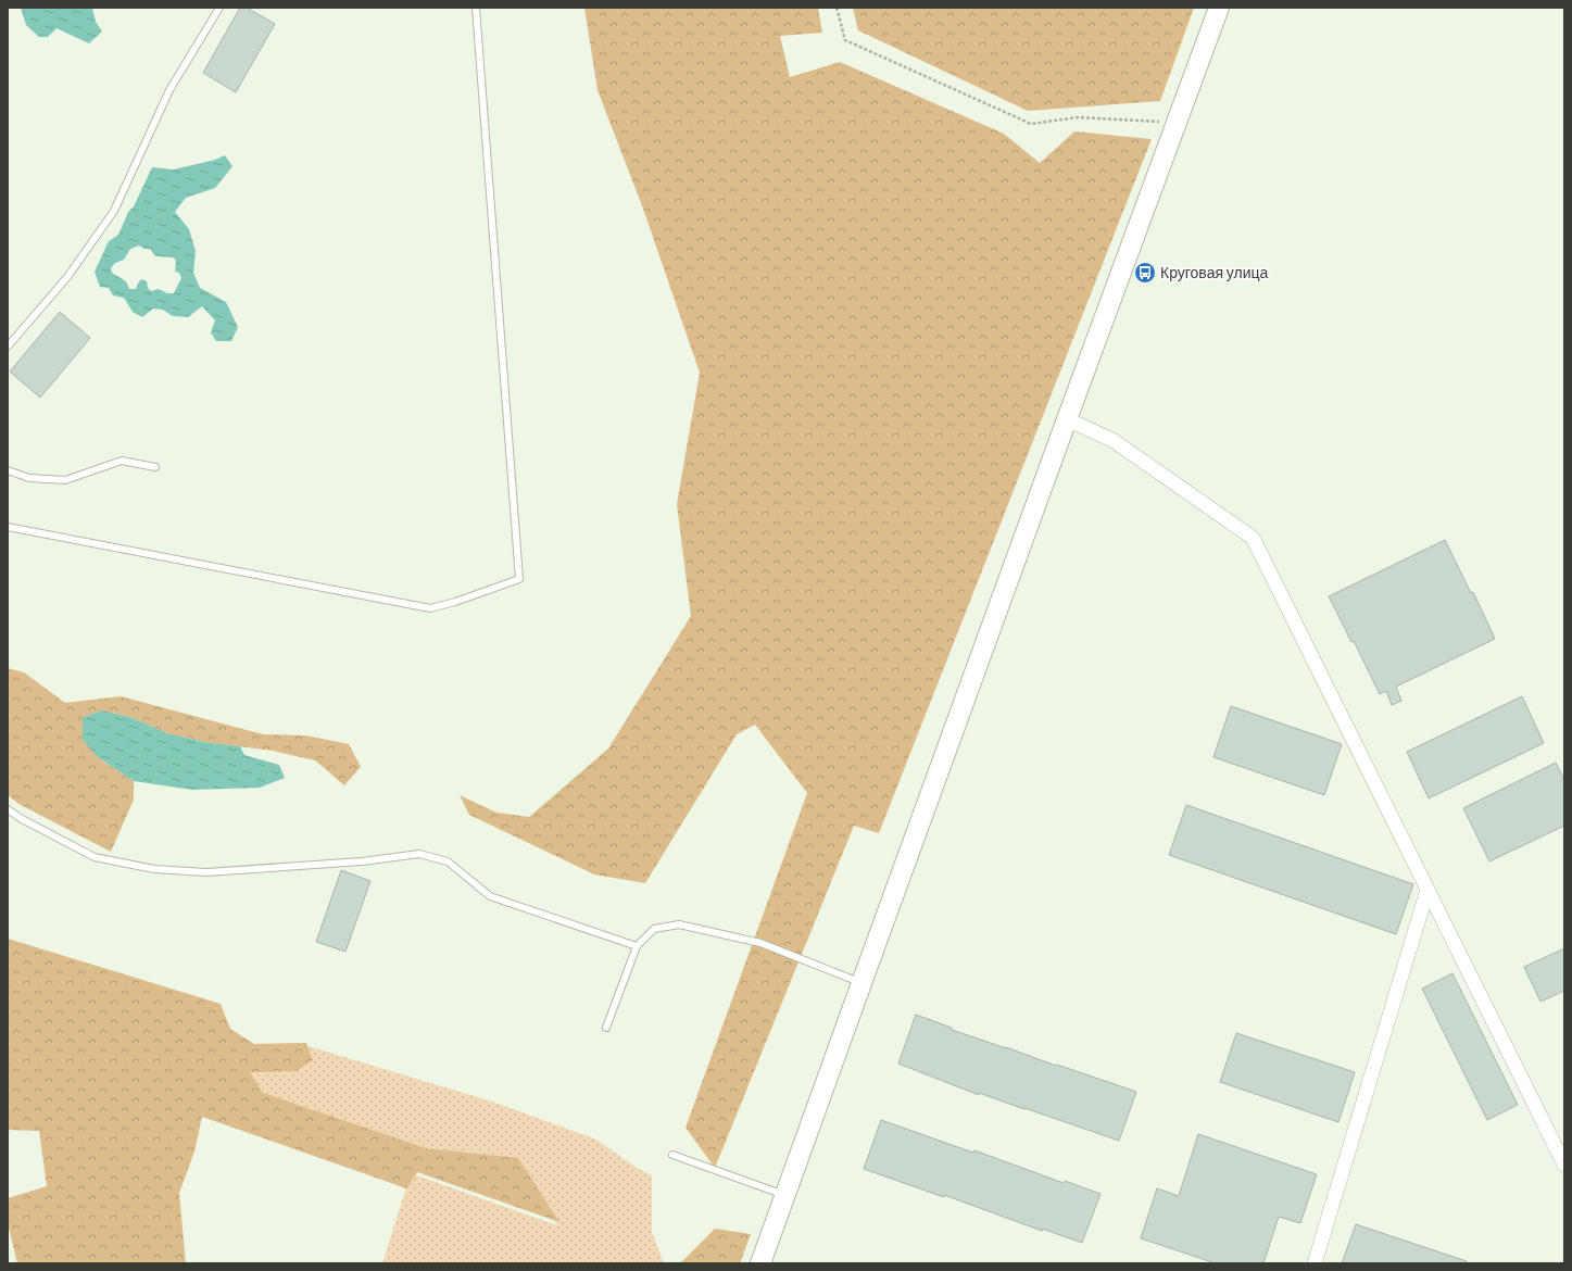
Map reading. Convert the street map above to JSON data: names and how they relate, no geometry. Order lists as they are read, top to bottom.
{
  "places": {
    "bus stop": ["Круговая улица"]
  }
}
